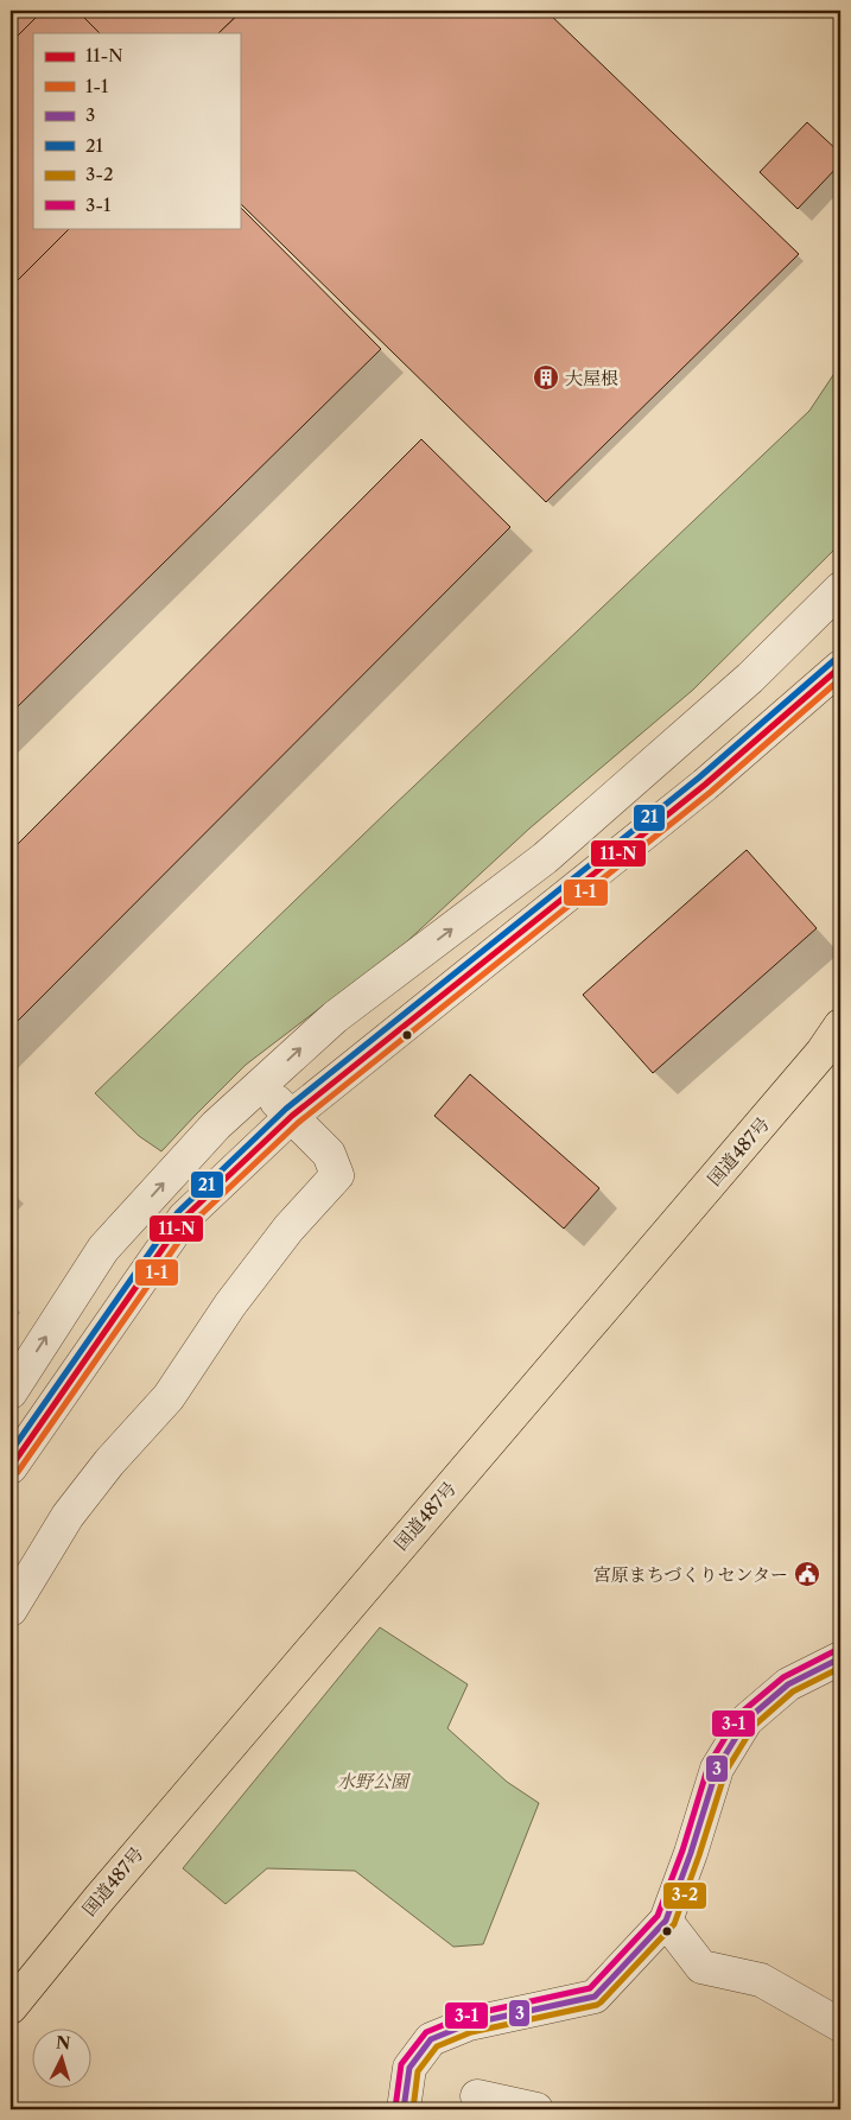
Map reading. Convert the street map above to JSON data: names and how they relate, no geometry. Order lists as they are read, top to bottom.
{
  "streets": {
    "highway": ["国道487号"]
  },
  "parks": ["水野公園"],
  "places": {
    "building": ["大屋根"],
    "public building": ["宮原まちづくりセンター"]
  },
  "lines": [
    "transit line 21",
    "transit line 11-N",
    "transit line 1-1",
    "transit line 3-1",
    "transit line 3",
    "transit line 3-2"
  ],
  "legend": [
    "11-N",
    "1-1",
    "3",
    "21",
    "3-2",
    "3-1"
  ],
  "north": "top"
}
